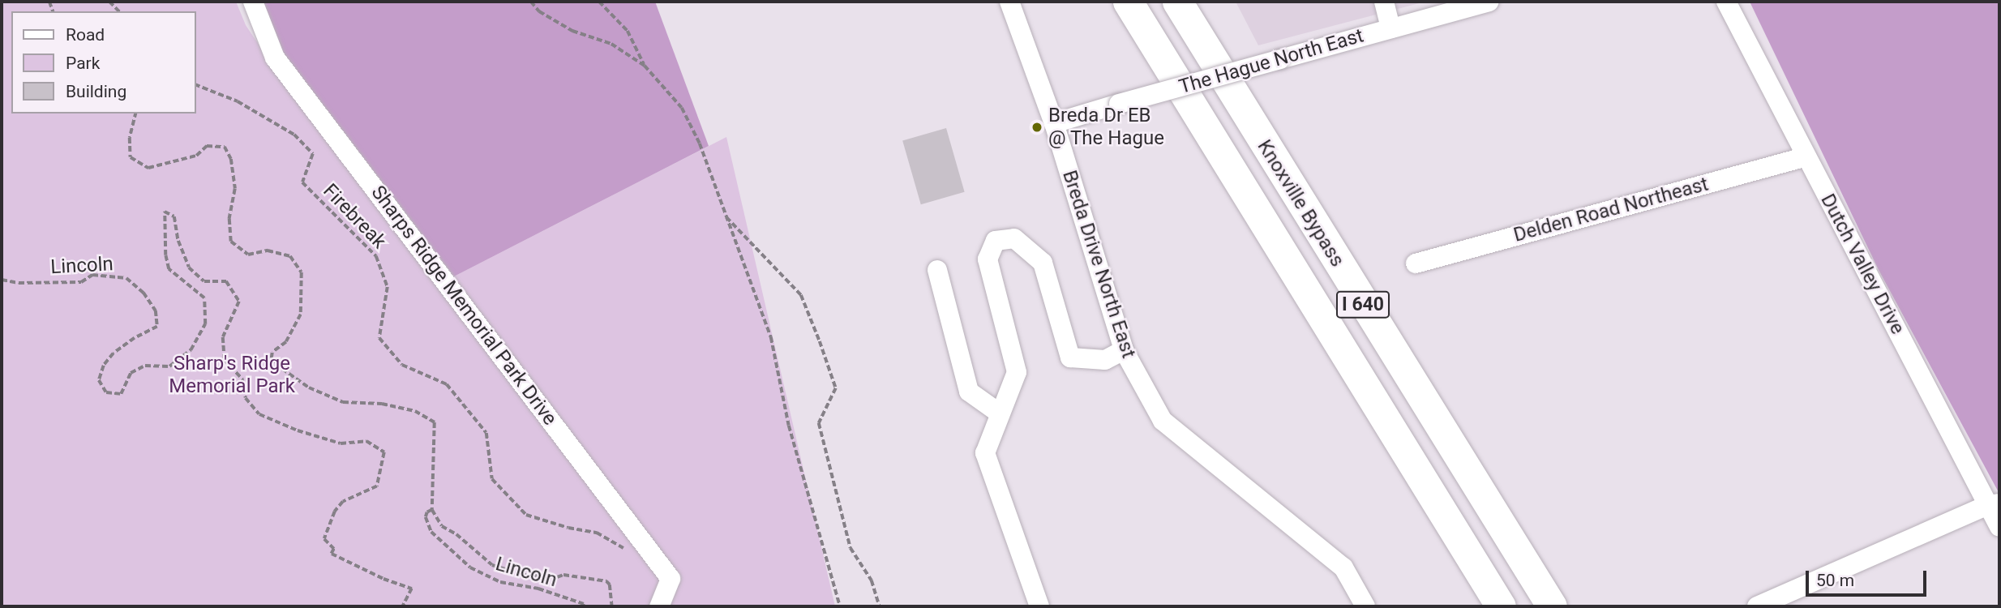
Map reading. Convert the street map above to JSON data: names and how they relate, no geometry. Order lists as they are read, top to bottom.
{
  "streets": {
    "highway": ["Knoxville Bypass", "I 640"],
    "street": [
      "The Hague North East",
      "Delden Road Northeast",
      "Breda Drive North East",
      "Dutch Valley Drive",
      "Sharps Ridge Memorial Park Drive"
    ],
    "path": ["Firebreak", "Lincoln"]
  },
  "crossings": [
    ["The Hague North East", "Breda Drive North East"],
    ["Delden Road Northeast", "Dutch Valley Drive"],
    ["Firebreak", "Sharps Ridge Memorial Park Drive"]
  ],
  "parks": ["Sharp's Ridge Memorial Park"],
  "places": ["Breda Dr EB @ The Hague"],
  "legend": ["Road", "Park", "Building"],
  "scale_bar": "50 m"
}
